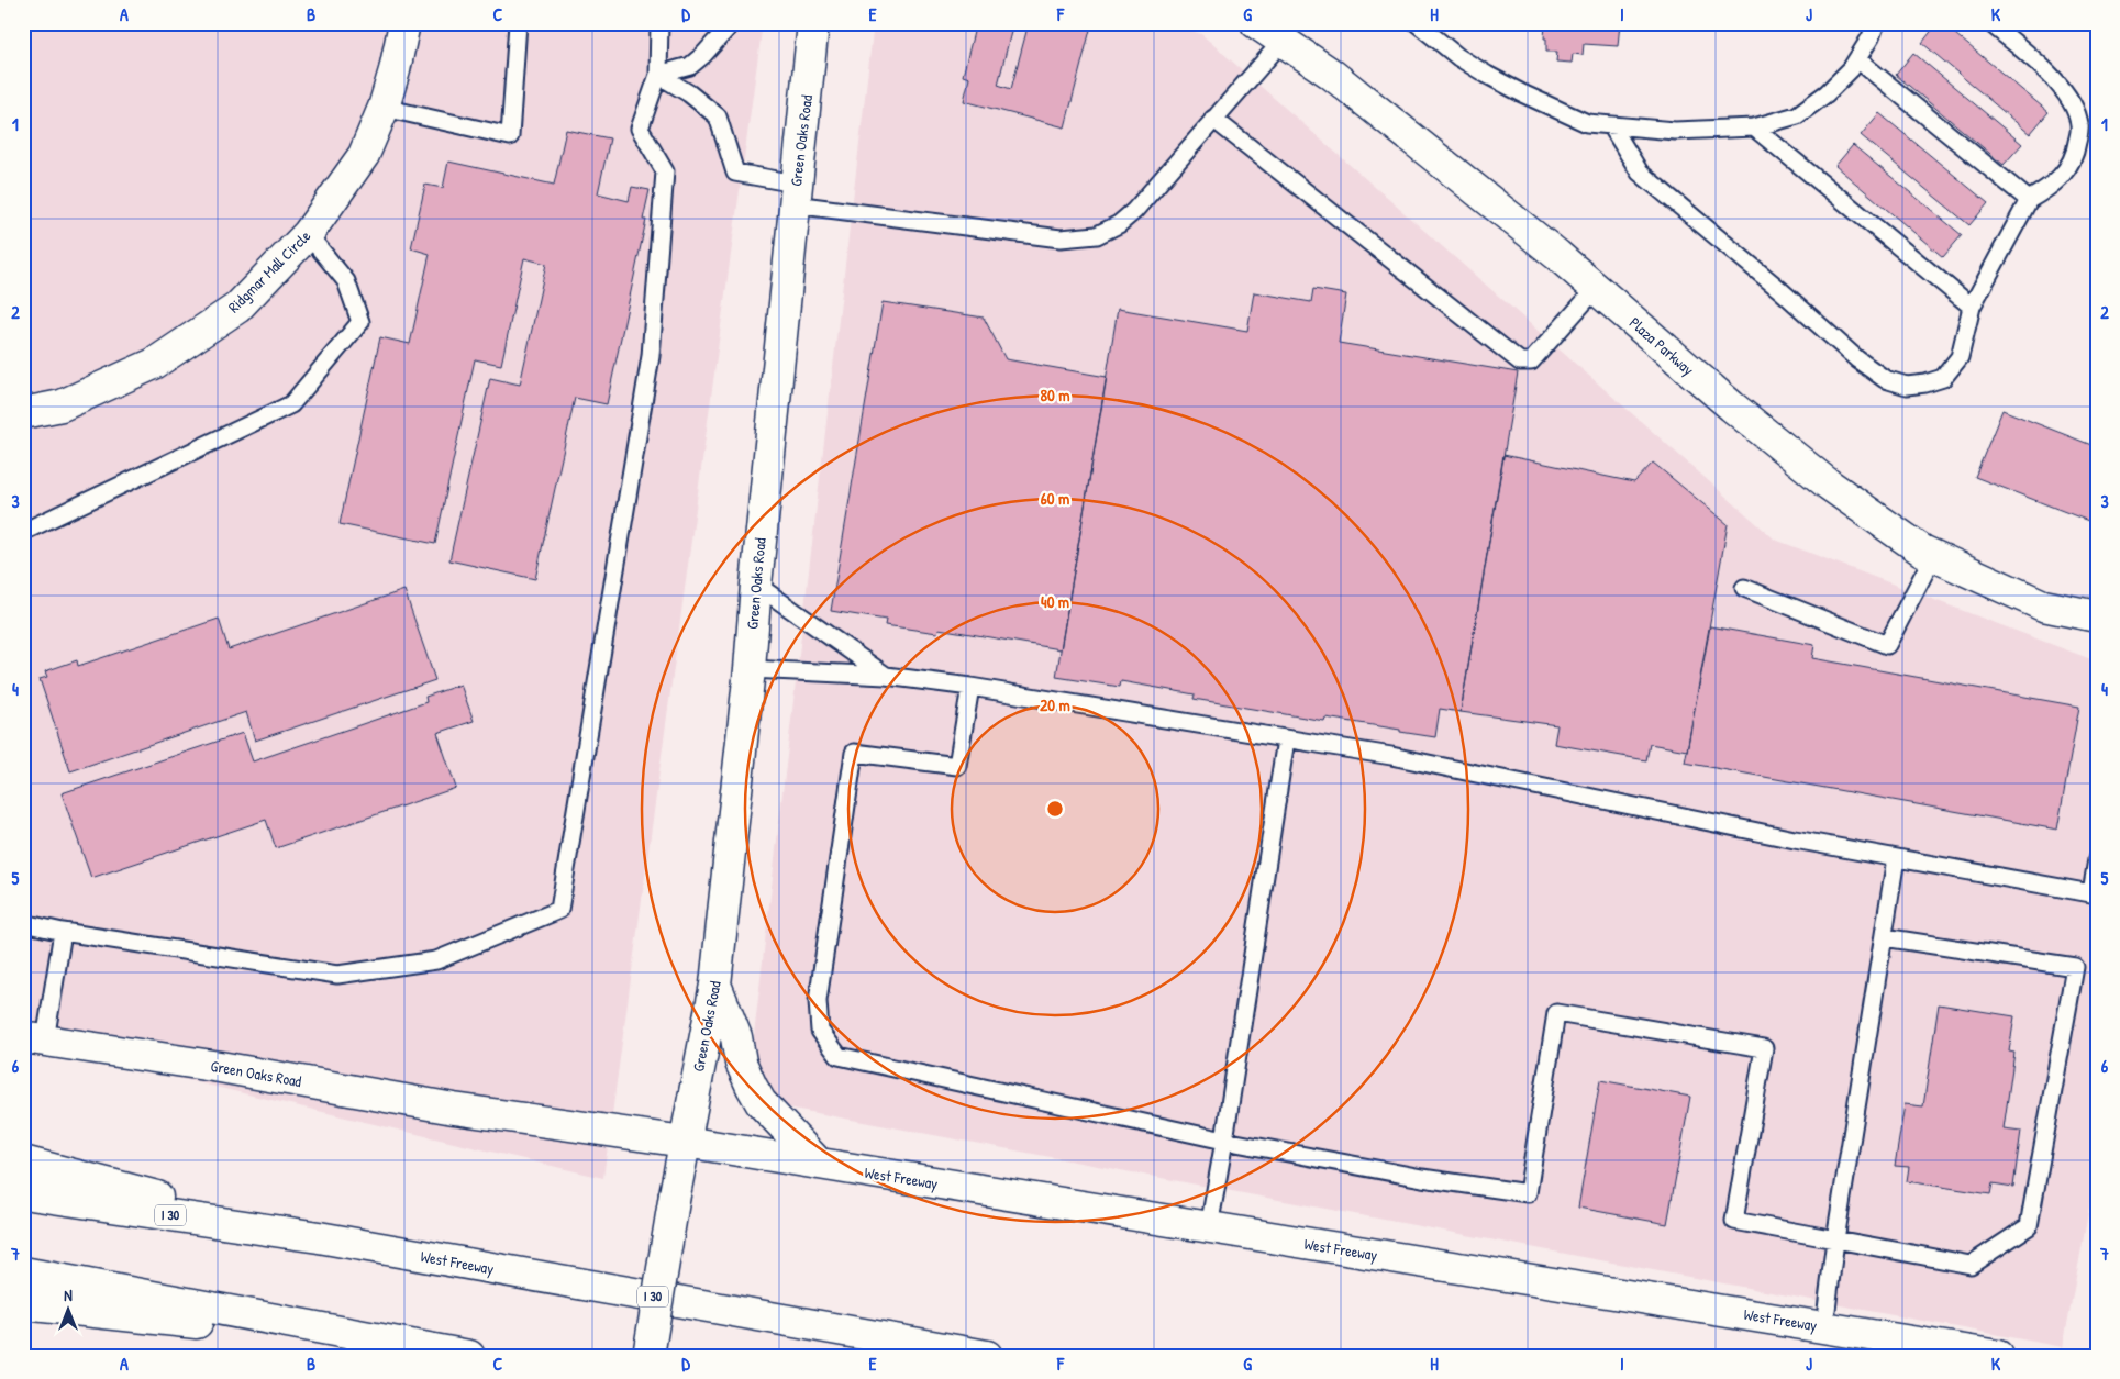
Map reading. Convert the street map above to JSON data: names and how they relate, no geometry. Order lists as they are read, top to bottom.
{
  "streets": {
    "main road": [
      "Green Oaks Road",
      "Ridgmar Mall Circle",
      "Plaza Parkway",
      "West Freeway",
      "I 30"
    ]
  },
  "crossings": [
    ["Green Oaks Road", "West Freeway"]
  ],
  "north": "top",
  "grid": {
    "columns": [
      "A",
      "B",
      "C",
      "D",
      "E",
      "F",
      "G",
      "H",
      "I",
      "J",
      "K"
    ],
    "rows": [
      "1",
      "2",
      "3",
      "4",
      "5",
      "6",
      "7"
    ]
  },
  "rings": [
    "80 m",
    "60 m",
    "40 m",
    "20 m"
  ]
}
